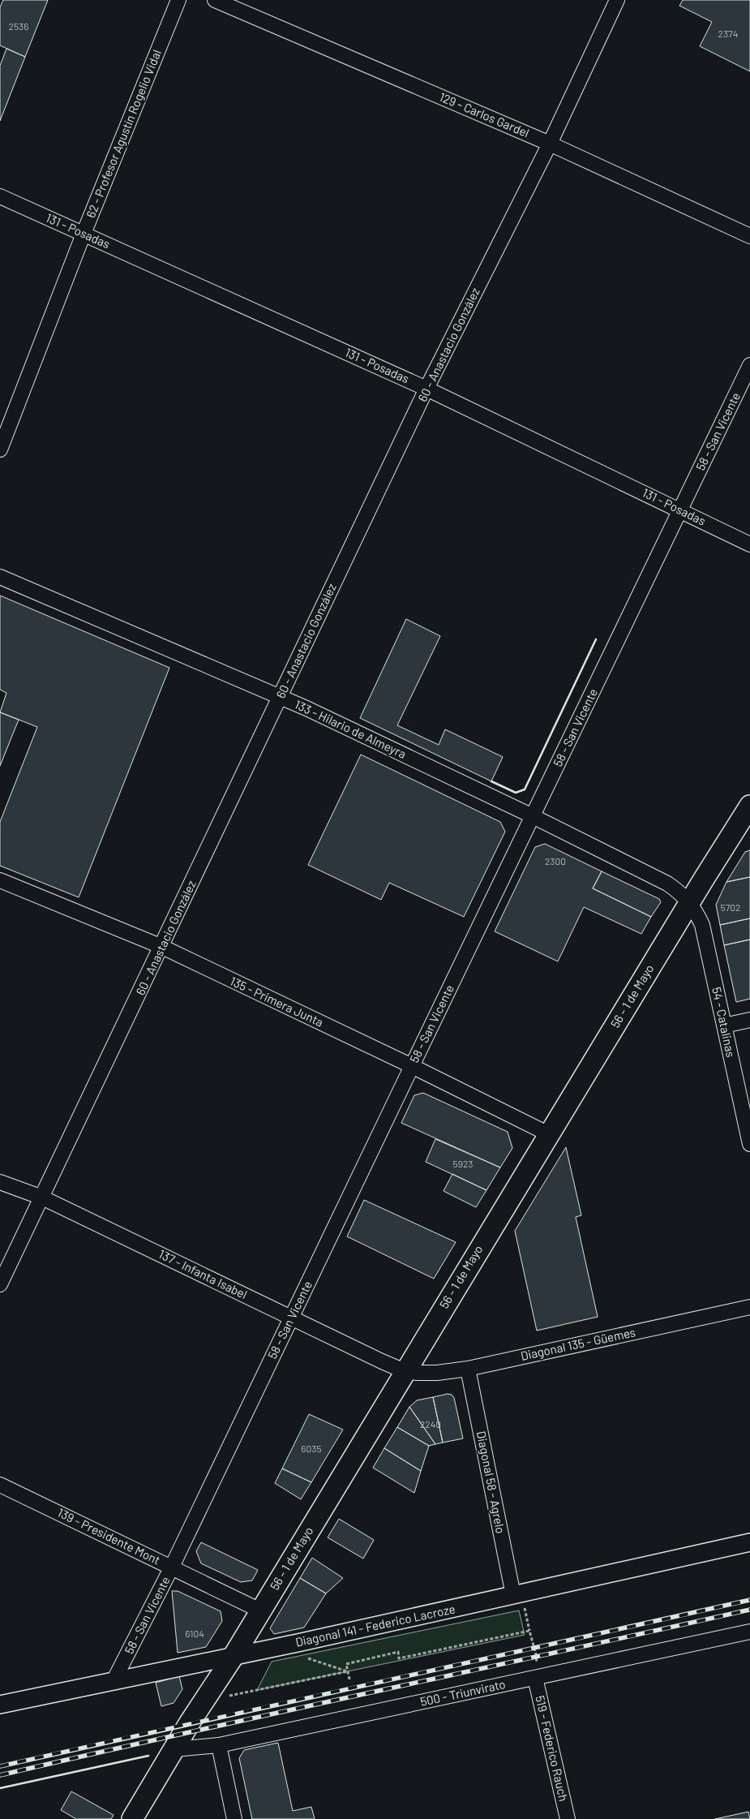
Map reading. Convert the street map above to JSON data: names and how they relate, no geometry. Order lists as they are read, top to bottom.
{
  "streets": {
    "main road": ["56 - 1 de Mayo"],
    "street": [
      "129 - Carlos Gardel",
      "62 - Profesor Agustín Rogelio Vidal",
      "131 - Posadas",
      "60 - Anastacio González",
      "58 - San Vicente",
      "133 - Hilario de Almeyra",
      "135 - Primera Junta",
      "54 - Catalinas",
      "137 - Infanta Isabel",
      "Diagonal 135 - Güemes",
      "Diagonal 58 - Agrelo",
      "139 - Presidente Mont",
      "Diagonal 141 - Federico Lacroze",
      "500 - Triunvirato",
      "519 - Federico Rauch"
    ]
  },
  "crossings": [
    ["129 - Carlos Gardel", "60 - Anastacio González"],
    ["62 - Profesor Agustín Rogelio Vidal", "131 - Posadas"],
    ["131 - Posadas", "60 - Anastacio González"],
    ["131 - Posadas", "58 - San Vicente"],
    ["60 - Anastacio González", "133 - Hilario de Almeyra"],
    ["60 - Anastacio González", "135 - Primera Junta"],
    ["60 - Anastacio González", "137 - Infanta Isabel"],
    ["58 - San Vicente", "133 - Hilario de Almeyra"],
    ["58 - San Vicente", "135 - Primera Junta"],
    ["58 - San Vicente", "137 - Infanta Isabel"],
    ["58 - San Vicente", "139 - Presidente Mont"],
    ["58 - San Vicente", "Diagonal 141 - Federico Lacroze"],
    ["133 - Hilario de Almeyra", "56 - 1 de Mayo"],
    ["133 - Hilario de Almeyra", "54 - Catalinas"],
    ["56 - 1 de Mayo", "135 - Primera Junta"],
    ["56 - 1 de Mayo", "54 - Catalinas"],
    ["56 - 1 de Mayo", "137 - Infanta Isabel"],
    ["56 - 1 de Mayo", "Diagonal 135 - Güemes"],
    ["56 - 1 de Mayo", "139 - Presidente Mont"],
    ["56 - 1 de Mayo", "Diagonal 141 - Federico Lacroze"],
    ["56 - 1 de Mayo", "500 - Triunvirato"],
    ["137 - Infanta Isabel", "Diagonal 135 - Güemes"],
    ["Diagonal 135 - Güemes", "Diagonal 58 - Agrelo"],
    ["Diagonal 58 - Agrelo", "Diagonal 141 - Federico Lacroze"],
    ["500 - Triunvirato", "519 - Federico Rauch"]
  ],
  "house_numbers": [
    "2536",
    "2374",
    "2300",
    "5702",
    "5923",
    "2240",
    "6035",
    "6104"
  ]
}
